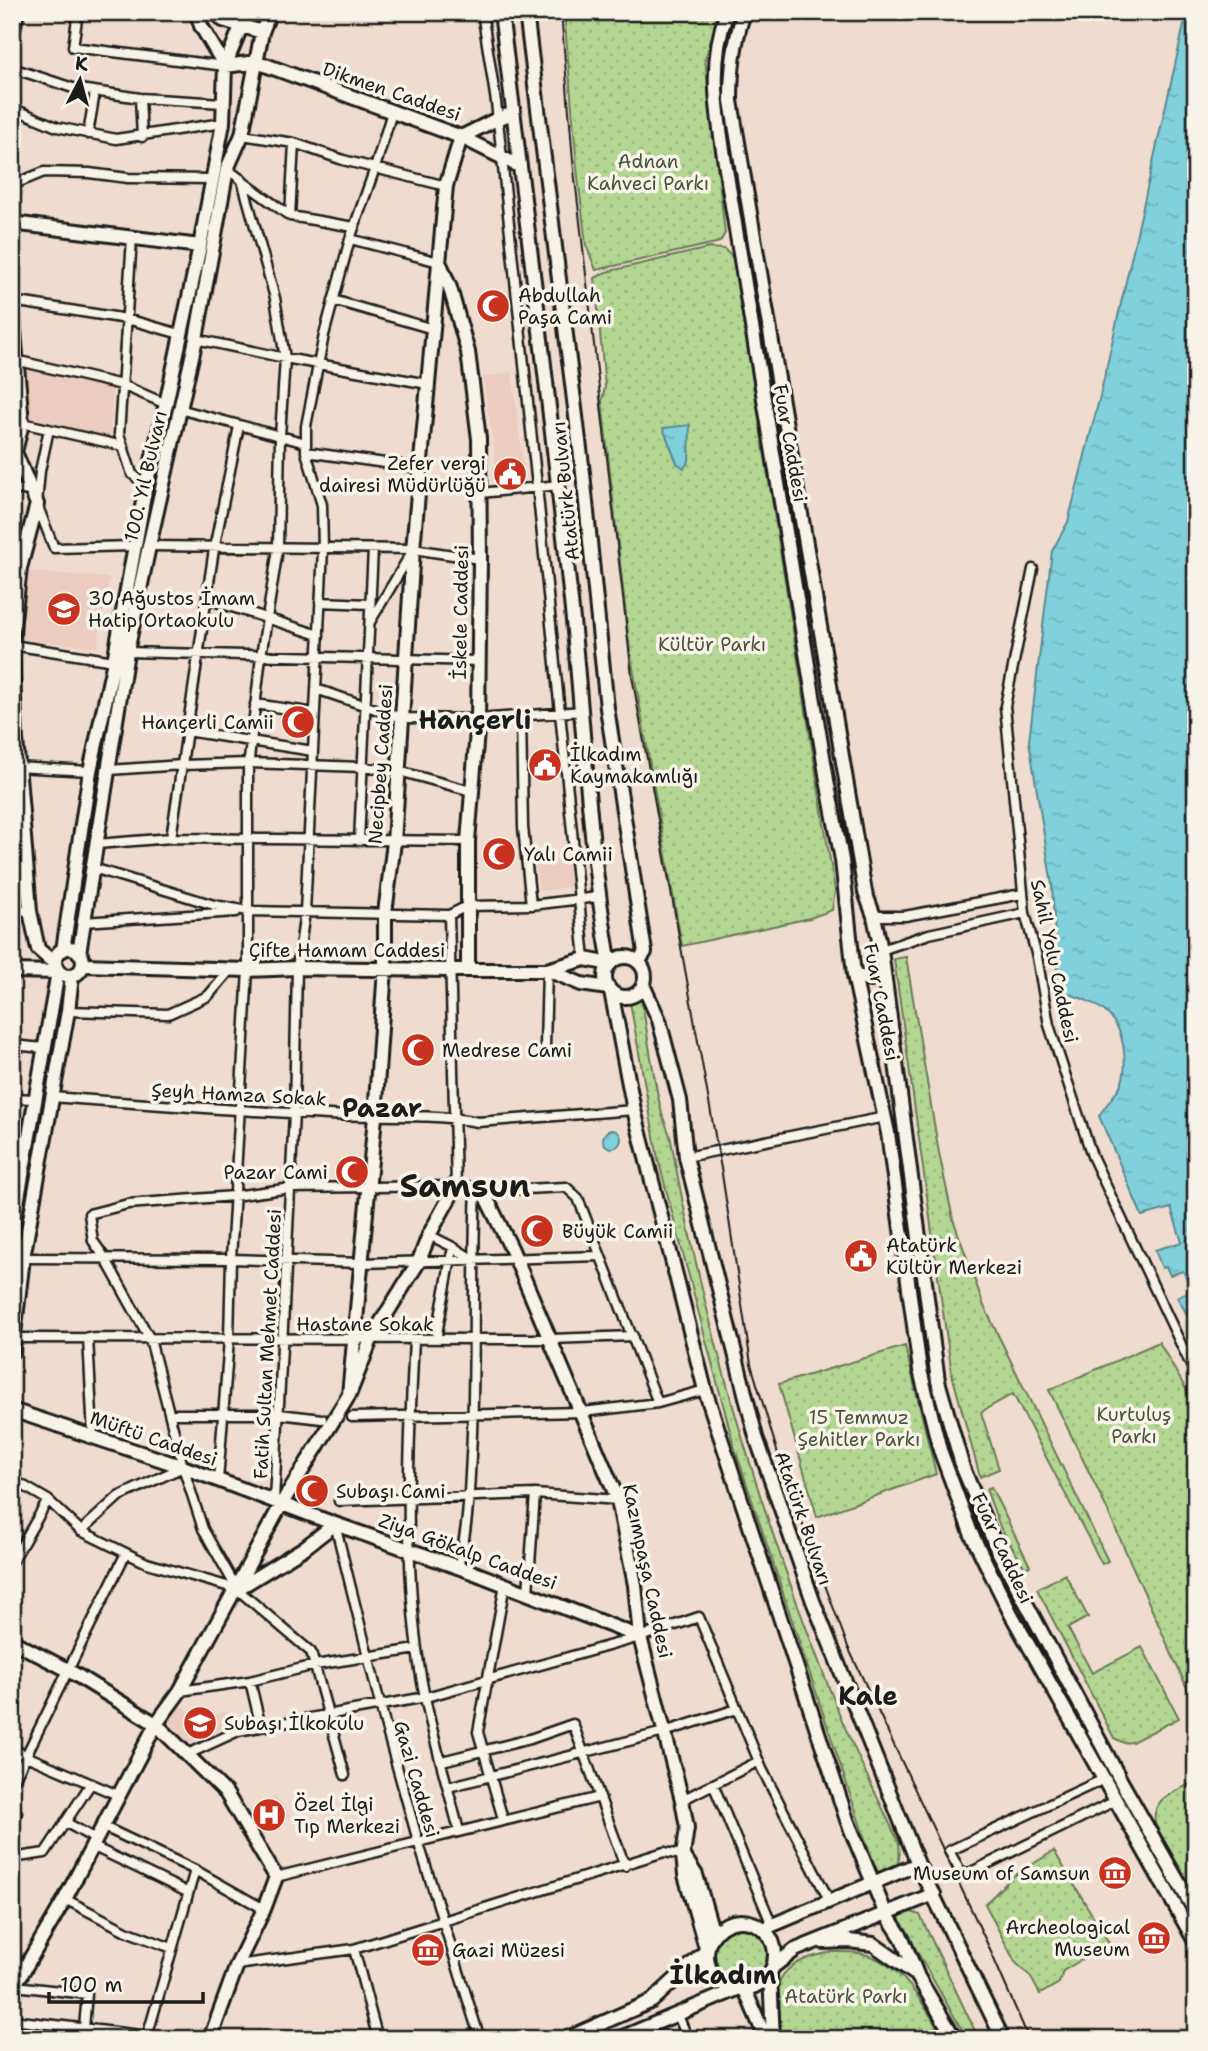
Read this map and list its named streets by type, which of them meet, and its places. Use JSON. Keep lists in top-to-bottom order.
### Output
{
  "streets": {
    "main road": [
      "Dikmen Caddesi",
      "Fuar Caddesi",
      "100. Yıl Bulvarı",
      "Atatürk Bulvarı",
      "İskele Caddesi",
      "Necipbey Caddesi",
      "Çifte Hamam Caddesi",
      "Müftü Caddesi",
      "Ziya Gökalp Caddesi",
      "Kazımpaşa Caddesi"
    ],
    "street": [
      "Sahil Yolu Caddesi",
      "Şeyh Hamza Sokak",
      "Hastane Sokak",
      "Fatih Sultan Mehmet Caddesi",
      "Gazi Caddesi"
    ]
  },
  "crossings": [
    ["Dikmen Caddesi", "100. Yıl Bulvarı"],
    ["Dikmen Caddesi", "Atatürk Bulvarı"],
    ["Dikmen Caddesi", "Necipbey Caddesi"],
    ["Dikmen Caddesi", "Fatih Sultan Mehmet Caddesi"],
    ["100. Yıl Bulvarı", "Çifte Hamam Caddesi"],
    ["Atatürk Bulvarı", "Çifte Hamam Caddesi"],
    ["İskele Caddesi", "Necipbey Caddesi"],
    ["İskele Caddesi", "Çifte Hamam Caddesi"],
    ["Necipbey Caddesi", "Çifte Hamam Caddesi"],
    ["Necipbey Caddesi", "Şeyh Hamza Sokak"],
    ["Necipbey Caddesi", "Hastane Sokak"],
    ["Çifte Hamam Caddesi", "Fatih Sultan Mehmet Caddesi"],
    ["Şeyh Hamza Sokak", "Fatih Sultan Mehmet Caddesi"],
    ["Hastane Sokak", "Fatih Sultan Mehmet Caddesi"],
    ["Hastane Sokak", "Kazımpaşa Caddesi"],
    ["Fatih Sultan Mehmet Caddesi", "Müftü Caddesi"],
    ["Fatih Sultan Mehmet Caddesi", "Ziya Gökalp Caddesi"],
    ["Müftü Caddesi", "Ziya Gökalp Caddesi"],
    ["Ziya Gökalp Caddesi", "Kazımpaşa Caddesi"],
    ["Ziya Gökalp Caddesi", "Gazi Caddesi"]
  ],
  "districts": [
    "Hançerli",
    "Pazar",
    "Samsun",
    "Kale",
    "İlkadım"
  ],
  "parks": [
    "Adnan Kahveci Parkı",
    "Kültür Parkı",
    "Kurtuluş Parkı",
    "15 Temmuz Şehitler Parkı",
    "Atatürk Parkı"
  ],
  "places": {
    "mosque": [
      "Abdullah Paşa Cami",
      "Hançerli Camii",
      "Yalı Camii",
      "Medrese Cami",
      "Pazar Cami",
      "Büyük Camii",
      "Subaşı Cami"
    ],
    "public building": ["Zefer vergi dairesi Müdürlüğü", "İlkadım Kaymakamlığı", "Atatürk Kültür Merkezi"],
    "school or university": ["30 Ağustos İmam Hatip Ortaokulu", "Subaşı İlkokulu"],
    "hospital": ["Özel İlgi Tıp Merkezi"],
    "museum": ["Museum of Samsun", "Archeological Museum", "Gazi Müzesi"]
  },
  "scale_bar": "100 m",
  "north": "top"
}
